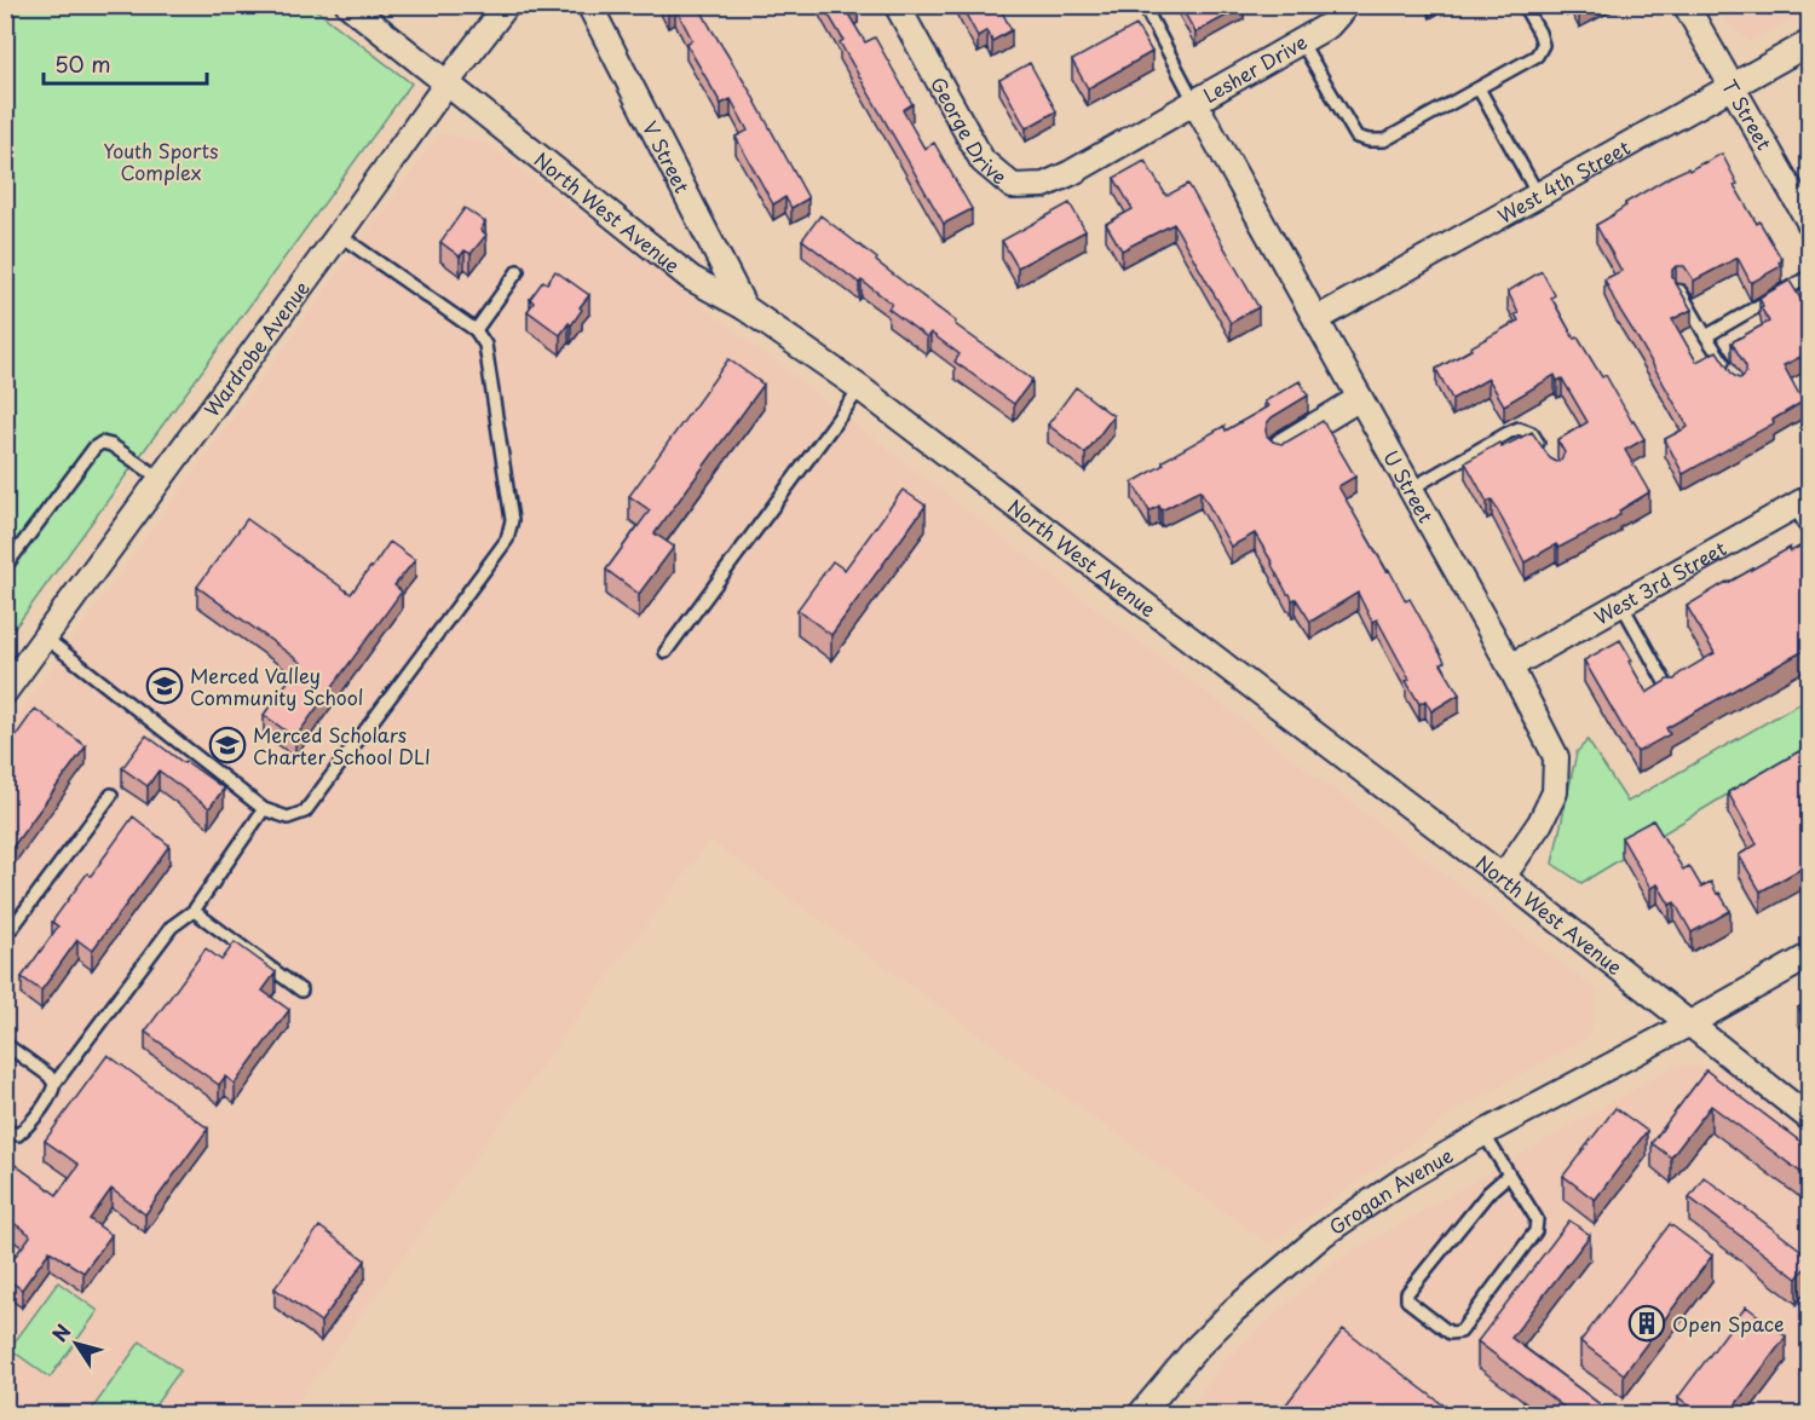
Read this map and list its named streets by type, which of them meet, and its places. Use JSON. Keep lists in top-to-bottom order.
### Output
{
  "streets": {
    "street": [
      "Lesher Drive",
      "T Street",
      "George Drive",
      "V Street",
      "West 4th Street",
      "North West Avenue",
      "Wardrobe Avenue",
      "U Street",
      "West 3rd Street",
      "Grogan Avenue"
    ]
  },
  "crossings": [
    ["Lesher Drive", "George Drive"],
    ["Lesher Drive", "U Street"],
    ["T Street", "West 4th Street"],
    ["George Drive", "U Street"],
    ["V Street", "North West Avenue"],
    ["West 4th Street", "U Street"],
    ["North West Avenue", "Wardrobe Avenue"],
    ["North West Avenue", "U Street"],
    ["North West Avenue", "Grogan Avenue"],
    ["U Street", "West 3rd Street"]
  ],
  "parks": ["Youth Sports Complex"],
  "places": {
    "school or university": ["Merced Valley Community School", "Merced Scholars Charter School DLI"],
    "building": ["Open Space"]
  },
  "scale_bar": "50 m",
  "north": "top left"
}
